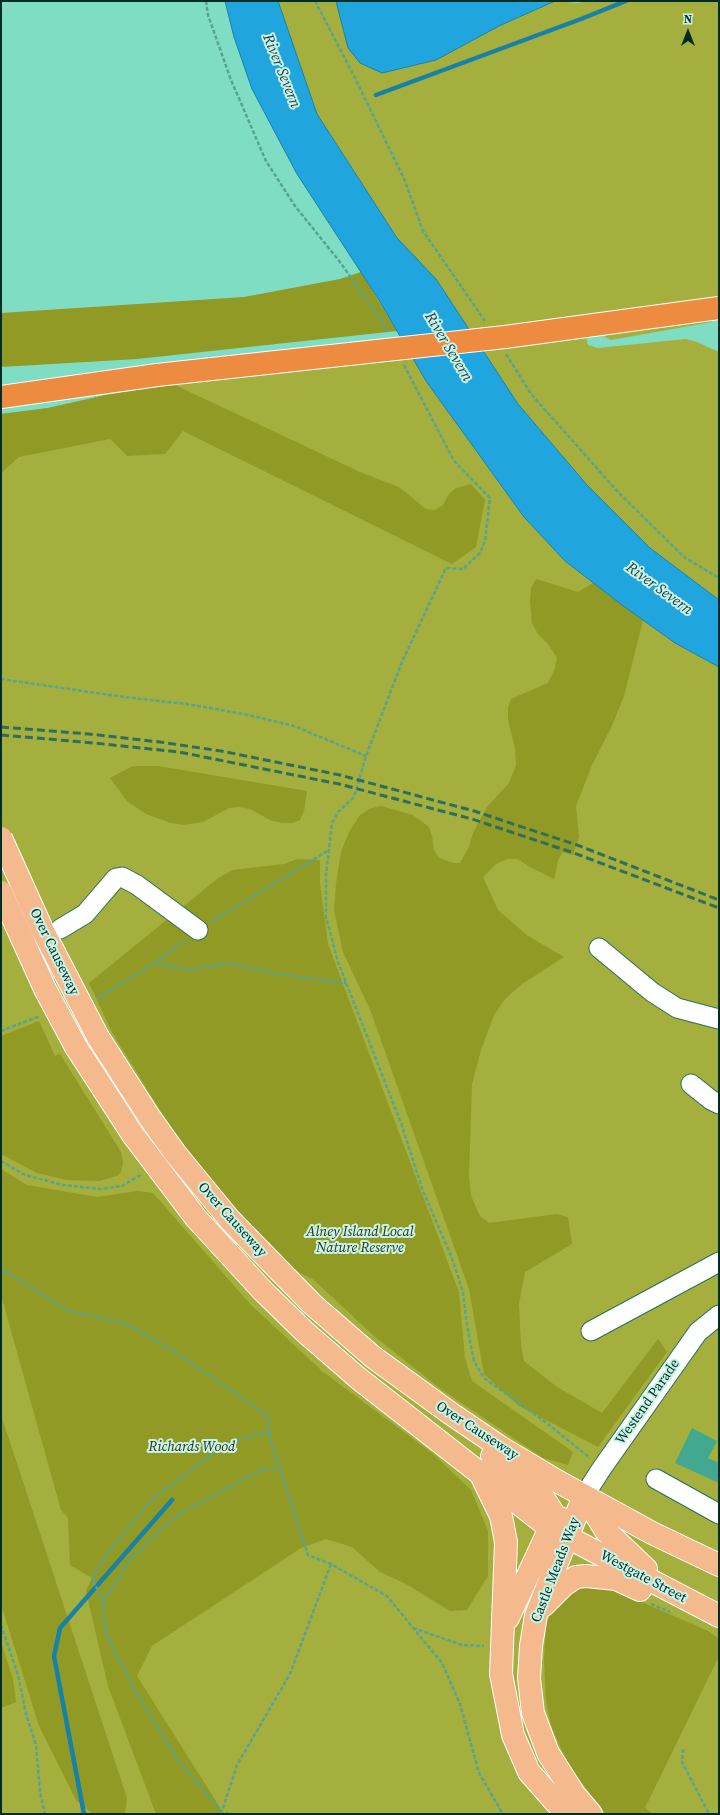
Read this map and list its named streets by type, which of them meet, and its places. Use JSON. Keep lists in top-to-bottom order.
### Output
{
  "streets": {
    "main road": ["Over Causeway", "Castle Meads Way", "Westgate Street"],
    "street": ["Westend Parade"]
  },
  "crossings": [
    ["Over Causeway", "Westend Parade"],
    ["Over Causeway", "Castle Meads Way"],
    ["Over Causeway", "Westgate Street"],
    ["Westend Parade", "Castle Meads Way"],
    ["Castle Meads Way", "Westgate Street"]
  ],
  "water": ["River Severn"],
  "parks": ["Alney Island Local Nature Reserve", "Richards Wood"],
  "north": "top"
}
